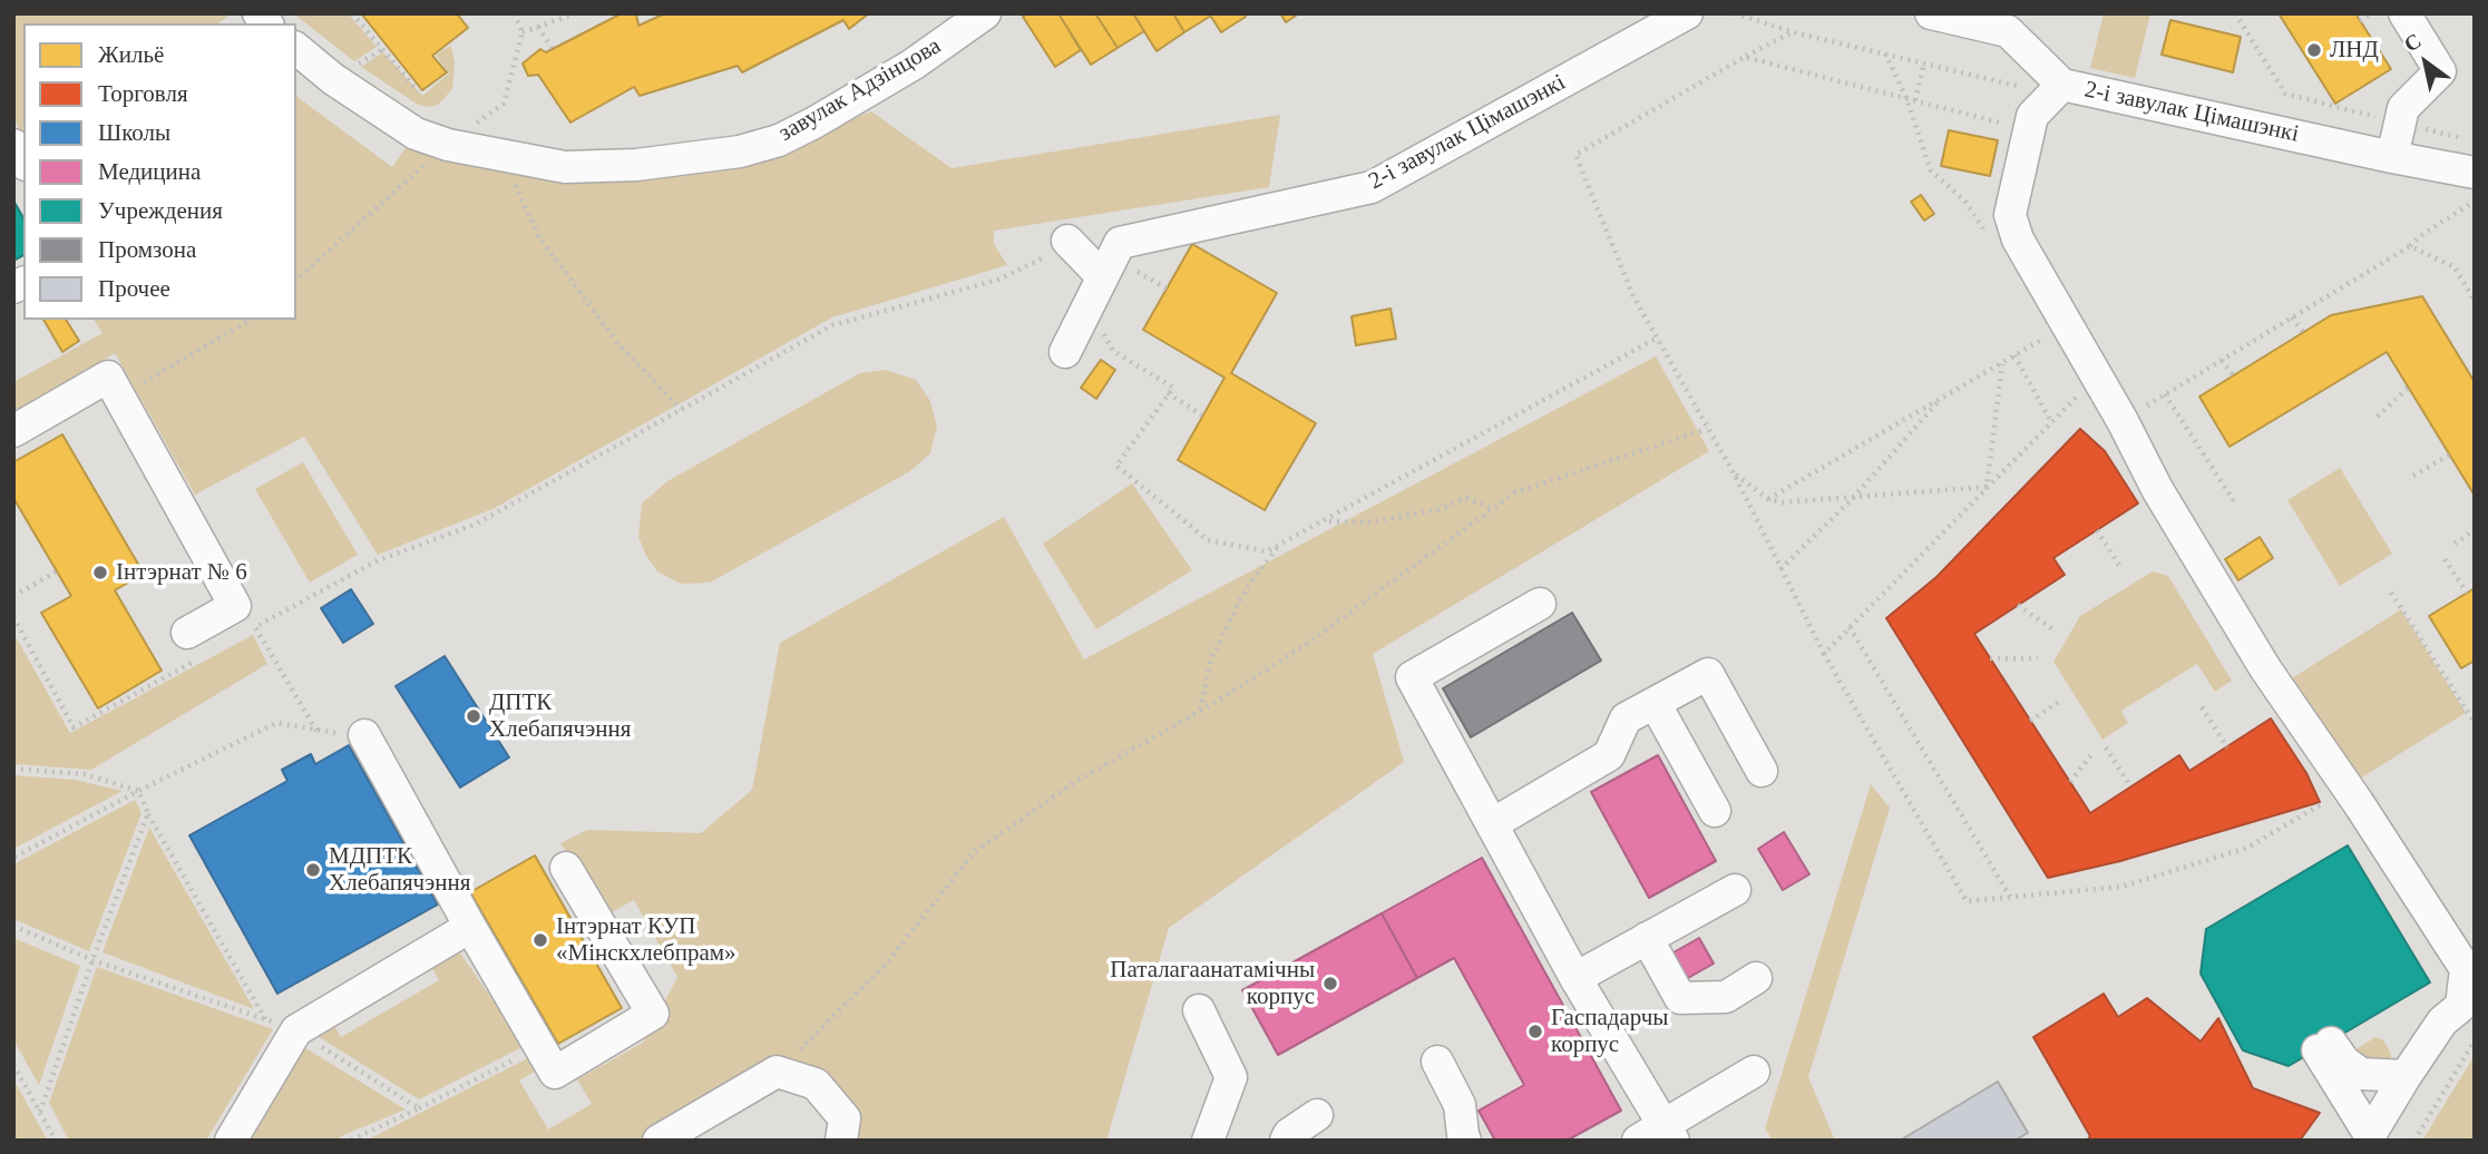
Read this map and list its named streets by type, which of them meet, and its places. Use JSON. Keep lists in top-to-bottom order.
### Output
{
  "streets": {
    "street": ["завулак Адзінцова", "2-і завулак Цімашэнкі"]
  },
  "places": [
    "ЛНД",
    "Інтэрнат № 6",
    "ДПТК Хлебапячэння",
    "МДПТК Хлебапячэння",
    "Інтэрнат КУП «Мінскхлебпрам»",
    "Паталагаанатамічны корпус",
    "Гаспадарчы корпус"
  ],
  "legend": [
    "Жильё",
    "Торговля",
    "Школы",
    "Медицина",
    "Учреждения",
    "Промзона",
    "Прочее"
  ],
  "north": "top left"
}
